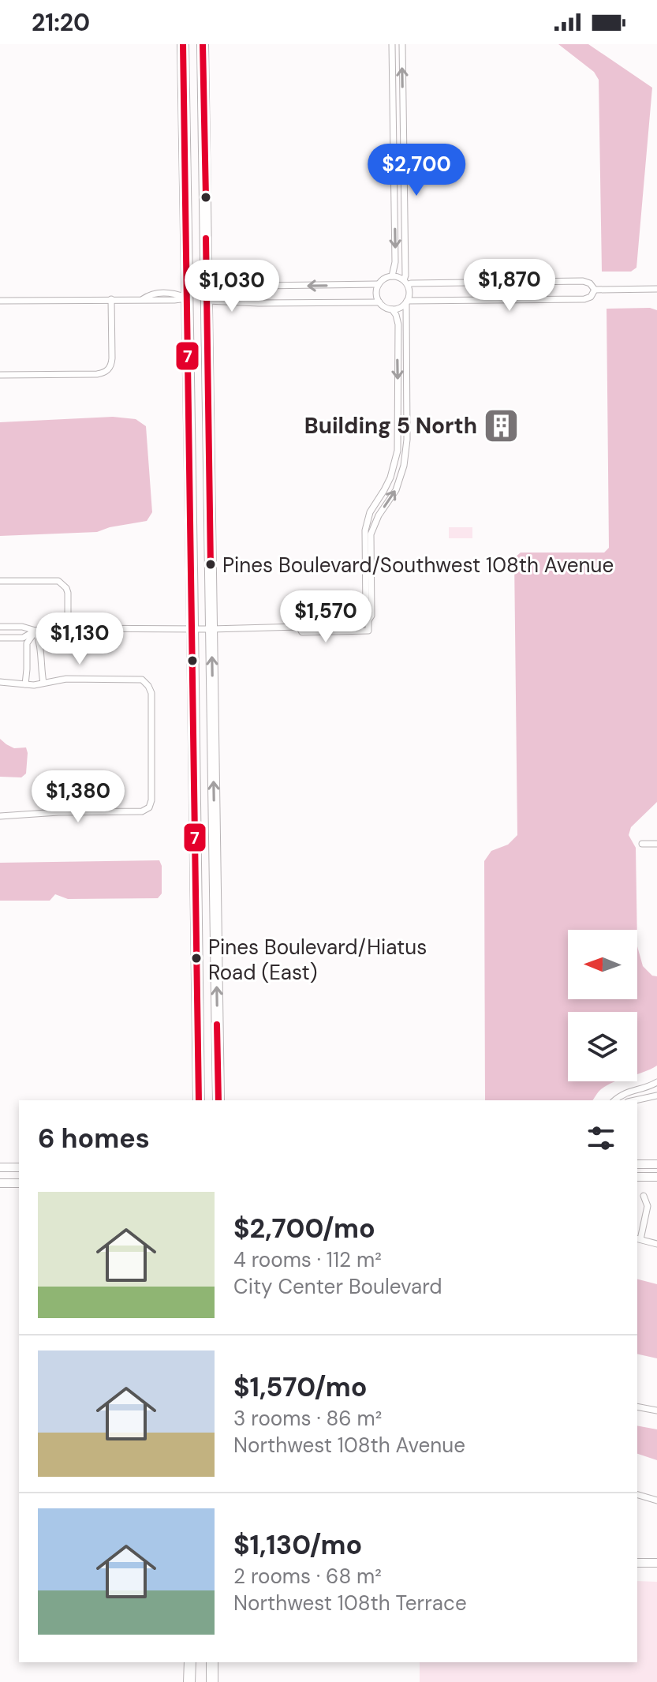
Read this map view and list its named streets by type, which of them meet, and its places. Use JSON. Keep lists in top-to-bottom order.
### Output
{
  "places": {
    "building": ["Building 5 North"],
    "other": ["Pines Boulevard/Southwest 108th Avenue", "Pines Boulevard/Hiatus Road (East)"]
  },
  "lines": ["transit line 7"],
  "north": "left",
  "page": {
    "status": "21:20",
    "price": [
      "$2,700",
      "$1,870",
      "$1,030",
      "$1,570",
      "$1,130",
      "$1,380"
    ],
    "heading": "6 homes",
    "list": [
      {
        "name": "$2,700/mo",
        "note": "4 rooms · 112 m² · City Center Boulevard"
      },
      {
        "name": "$1,570/mo",
        "note": "3 rooms · 86 m² · Northwest 108th Avenue"
      },
      {
        "name": "$1,130/mo",
        "note": "2 rooms · 68 m² · Northwest 108th Terrace"
      }
    ]
  }
}
